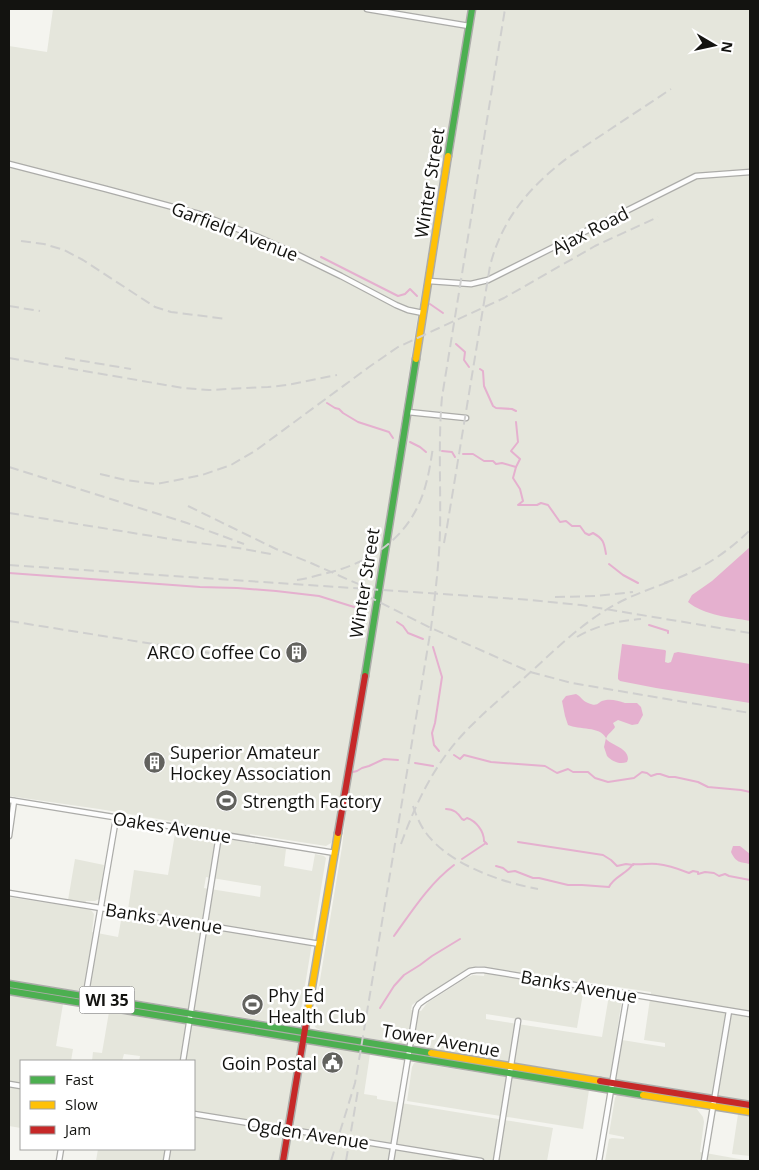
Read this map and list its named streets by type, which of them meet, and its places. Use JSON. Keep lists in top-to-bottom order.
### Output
{
  "streets": {
    "street": [
      "Winter Street",
      "Ajax Road",
      "Garfield Avenue",
      "Oakes Avenue",
      "Banks Avenue",
      "WI 35",
      "Tower Avenue",
      "Ogden Avenue"
    ]
  },
  "crossings": [
    ["Winter Street", "Ajax Road"],
    ["Winter Street", "Garfield Avenue"],
    ["Winter Street", "Oakes Avenue"],
    ["Winter Street", "Banks Avenue"],
    ["Winter Street", "Tower Avenue"],
    ["Winter Street", "Ogden Avenue"],
    ["Banks Avenue", "Tower Avenue"]
  ],
  "places": {
    "building": ["ARCO Coffee Co", "Superior Amateur Hockey Association"],
    "sports": ["Strength Factory", "Phy Ed Health Club"],
    "public building": ["Goin Postal"]
  },
  "legend": ["Fast", "Slow", "Jam"],
  "north": "right"
}
